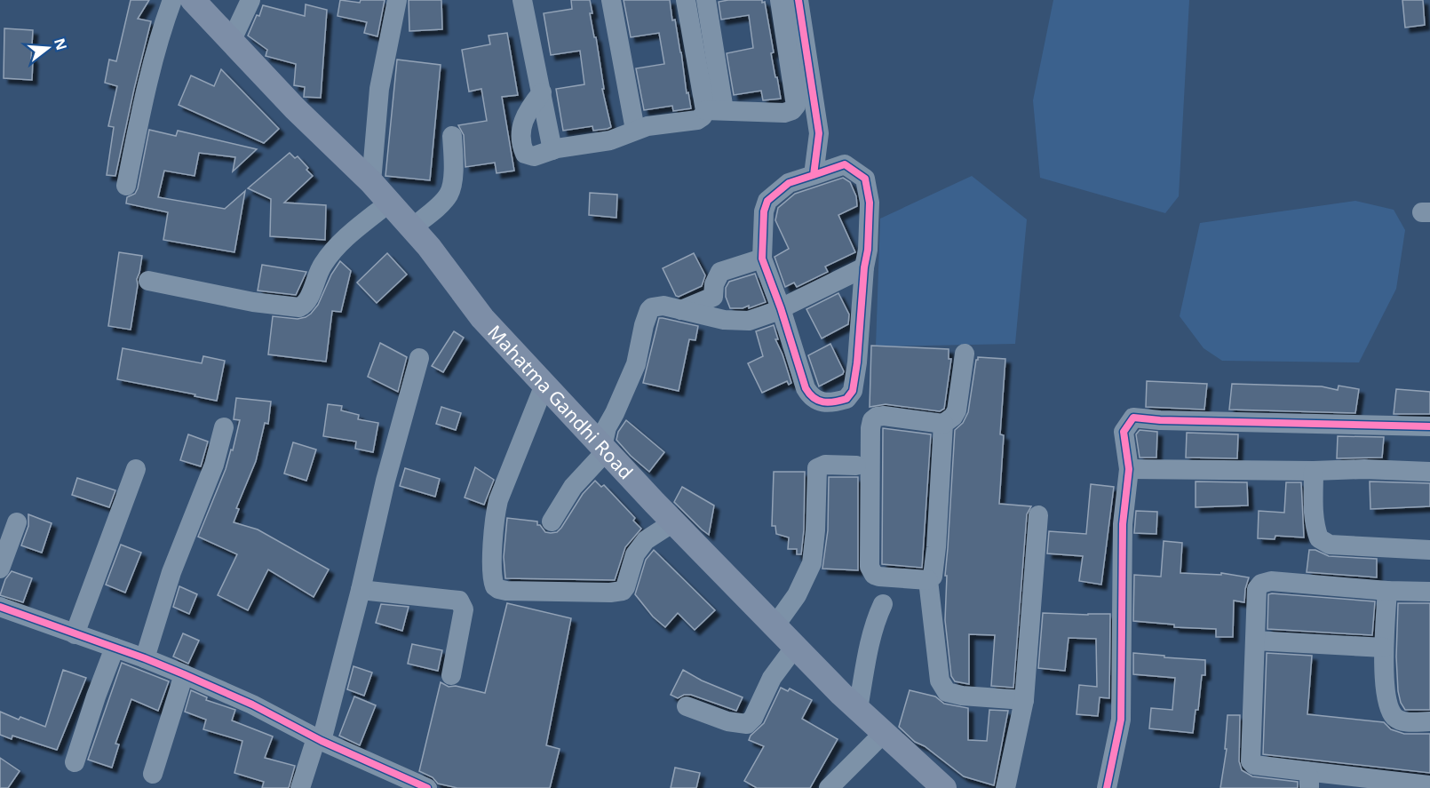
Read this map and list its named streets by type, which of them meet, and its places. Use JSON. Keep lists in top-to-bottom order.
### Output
{
  "streets": {
    "main road": ["Mahatma Gandhi Road"]
  },
  "north": "right"
}
